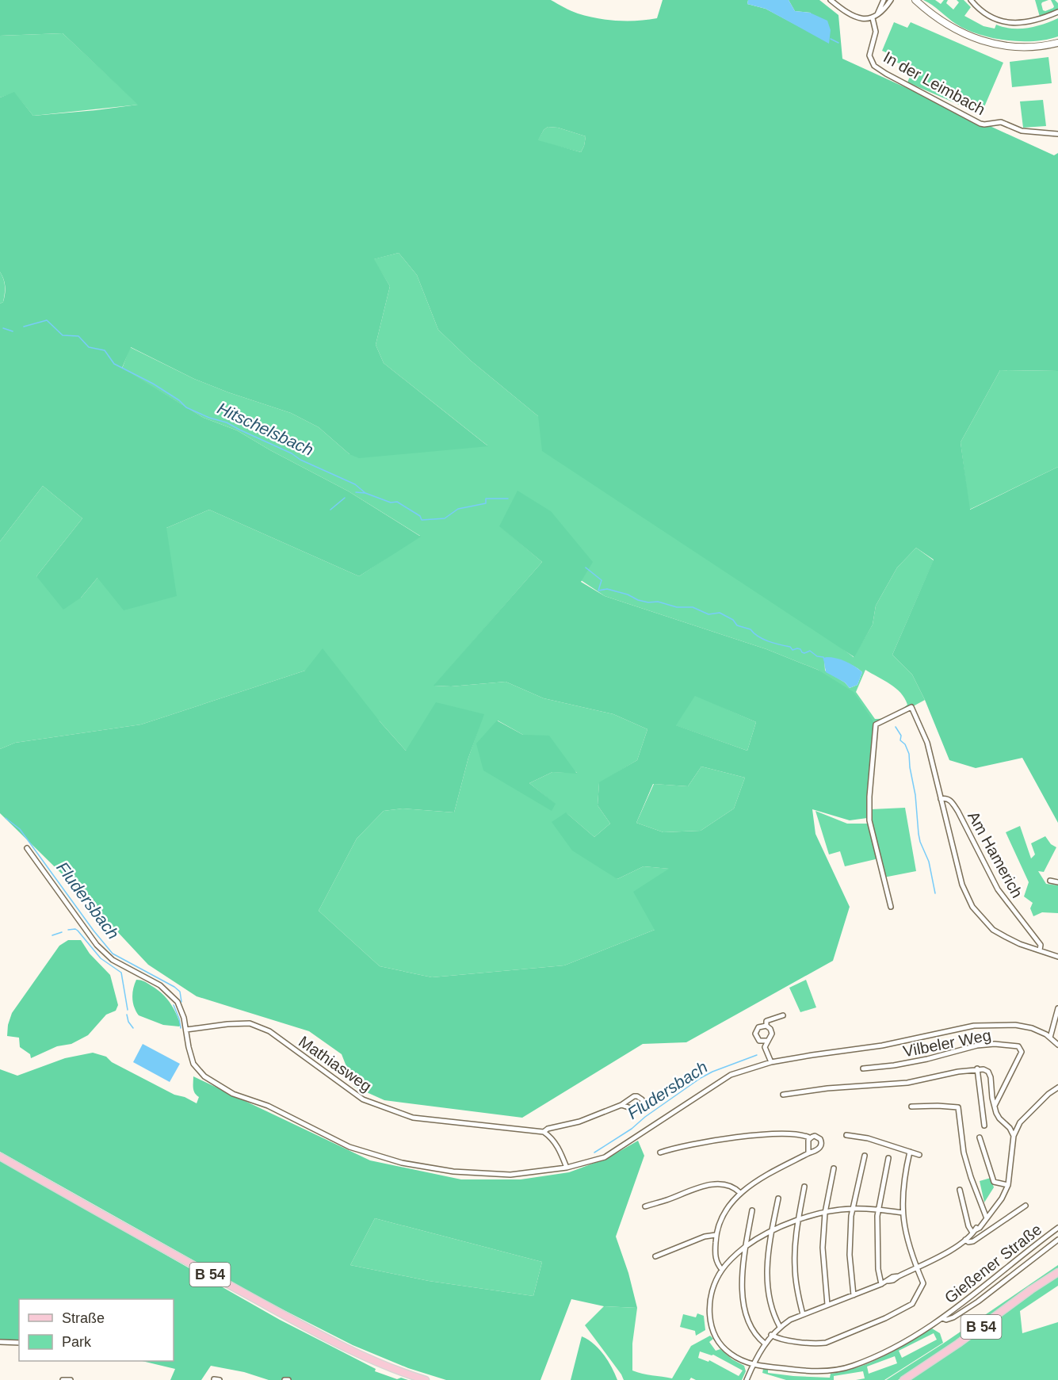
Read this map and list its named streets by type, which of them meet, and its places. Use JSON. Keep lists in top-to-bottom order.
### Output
{
  "streets": {
    "main road": ["B 54"],
    "street": [
      "In der Leimbach",
      "Am Hamerich",
      "Vilbeler Weg",
      "Mathiasweg",
      "Gießener Straße"
    ]
  },
  "water": ["Hitschelsbach", "Fludersbach"],
  "legend": ["Straße", "Park"]
}
